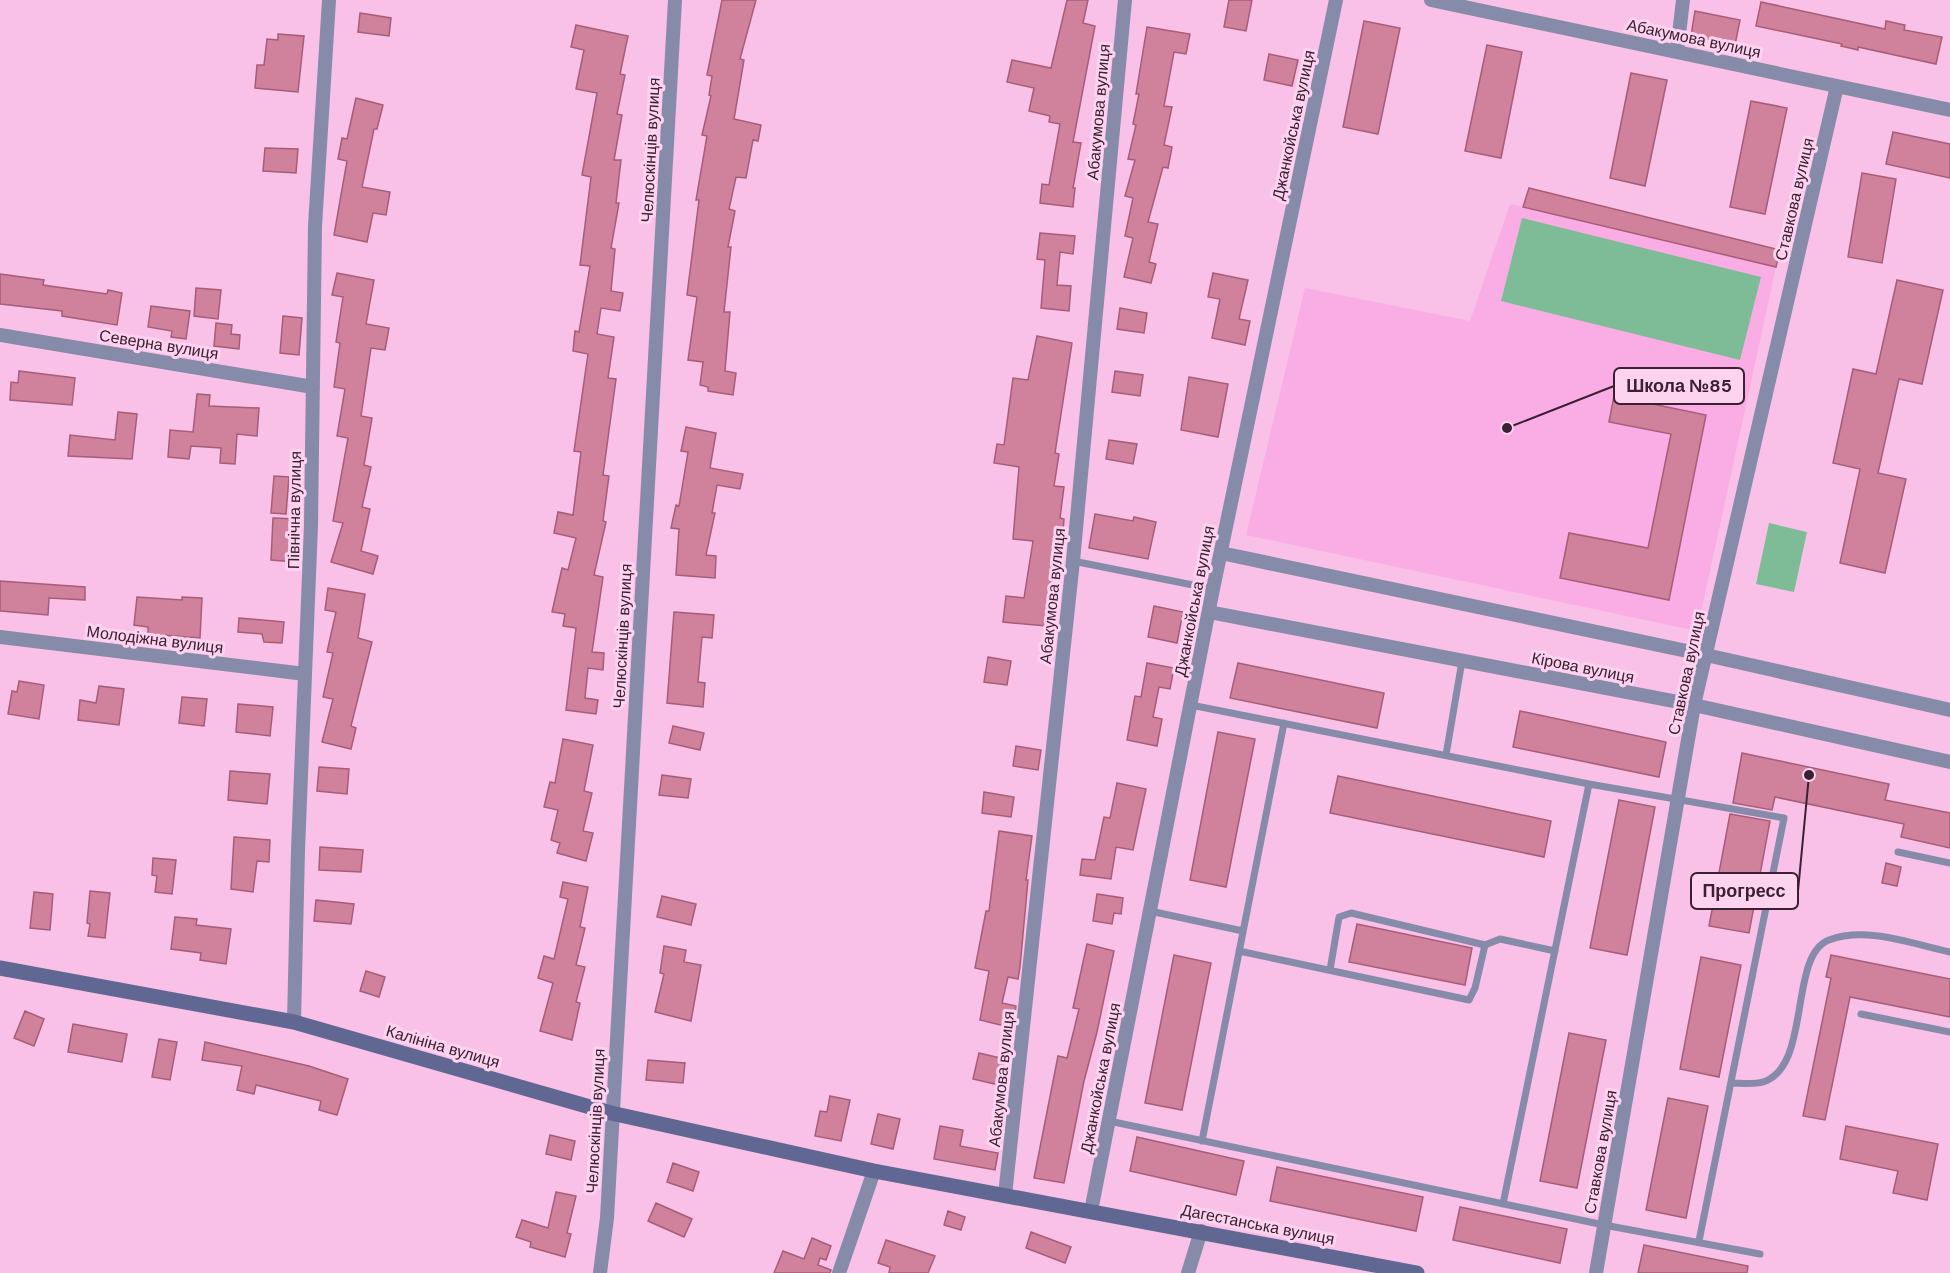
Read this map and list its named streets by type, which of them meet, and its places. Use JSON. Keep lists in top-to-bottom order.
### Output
{
  "streets": {
    "street": [
      "Абакумова вулиця",
      "Джанкойська вулиця",
      "Челюскінців вулиця",
      "Ставкова вулиця",
      "Северна вулиця",
      "Північна вулиця",
      "Молодіжна вулиця",
      "Кірова вулиця",
      "Калініна вулиця",
      "Дагестанська вулиця"
    ]
  },
  "crossings": [
    ["Абакумова вулиця", "Ставкова вулиця"],
    ["Абакумова вулиця", "Калініна вулиця"],
    ["Абакумова вулиця", "Дагестанська вулиця"],
    ["Джанкойська вулиця", "Кірова вулиця"],
    ["Джанкойська вулиця", "Дагестанська вулиця"],
    ["Челюскінців вулиця", "Калініна вулиця"],
    ["Ставкова вулиця", "Кірова вулиця"],
    ["Северна вулиця", "Північна вулиця"],
    ["Північна вулиця", "Молодіжна вулиця"],
    ["Північна вулиця", "Калініна вулиця"],
    ["Калініна вулиця", "Дагестанська вулиця"]
  ],
  "places": ["Школа №85", "Прогресс"]
}
